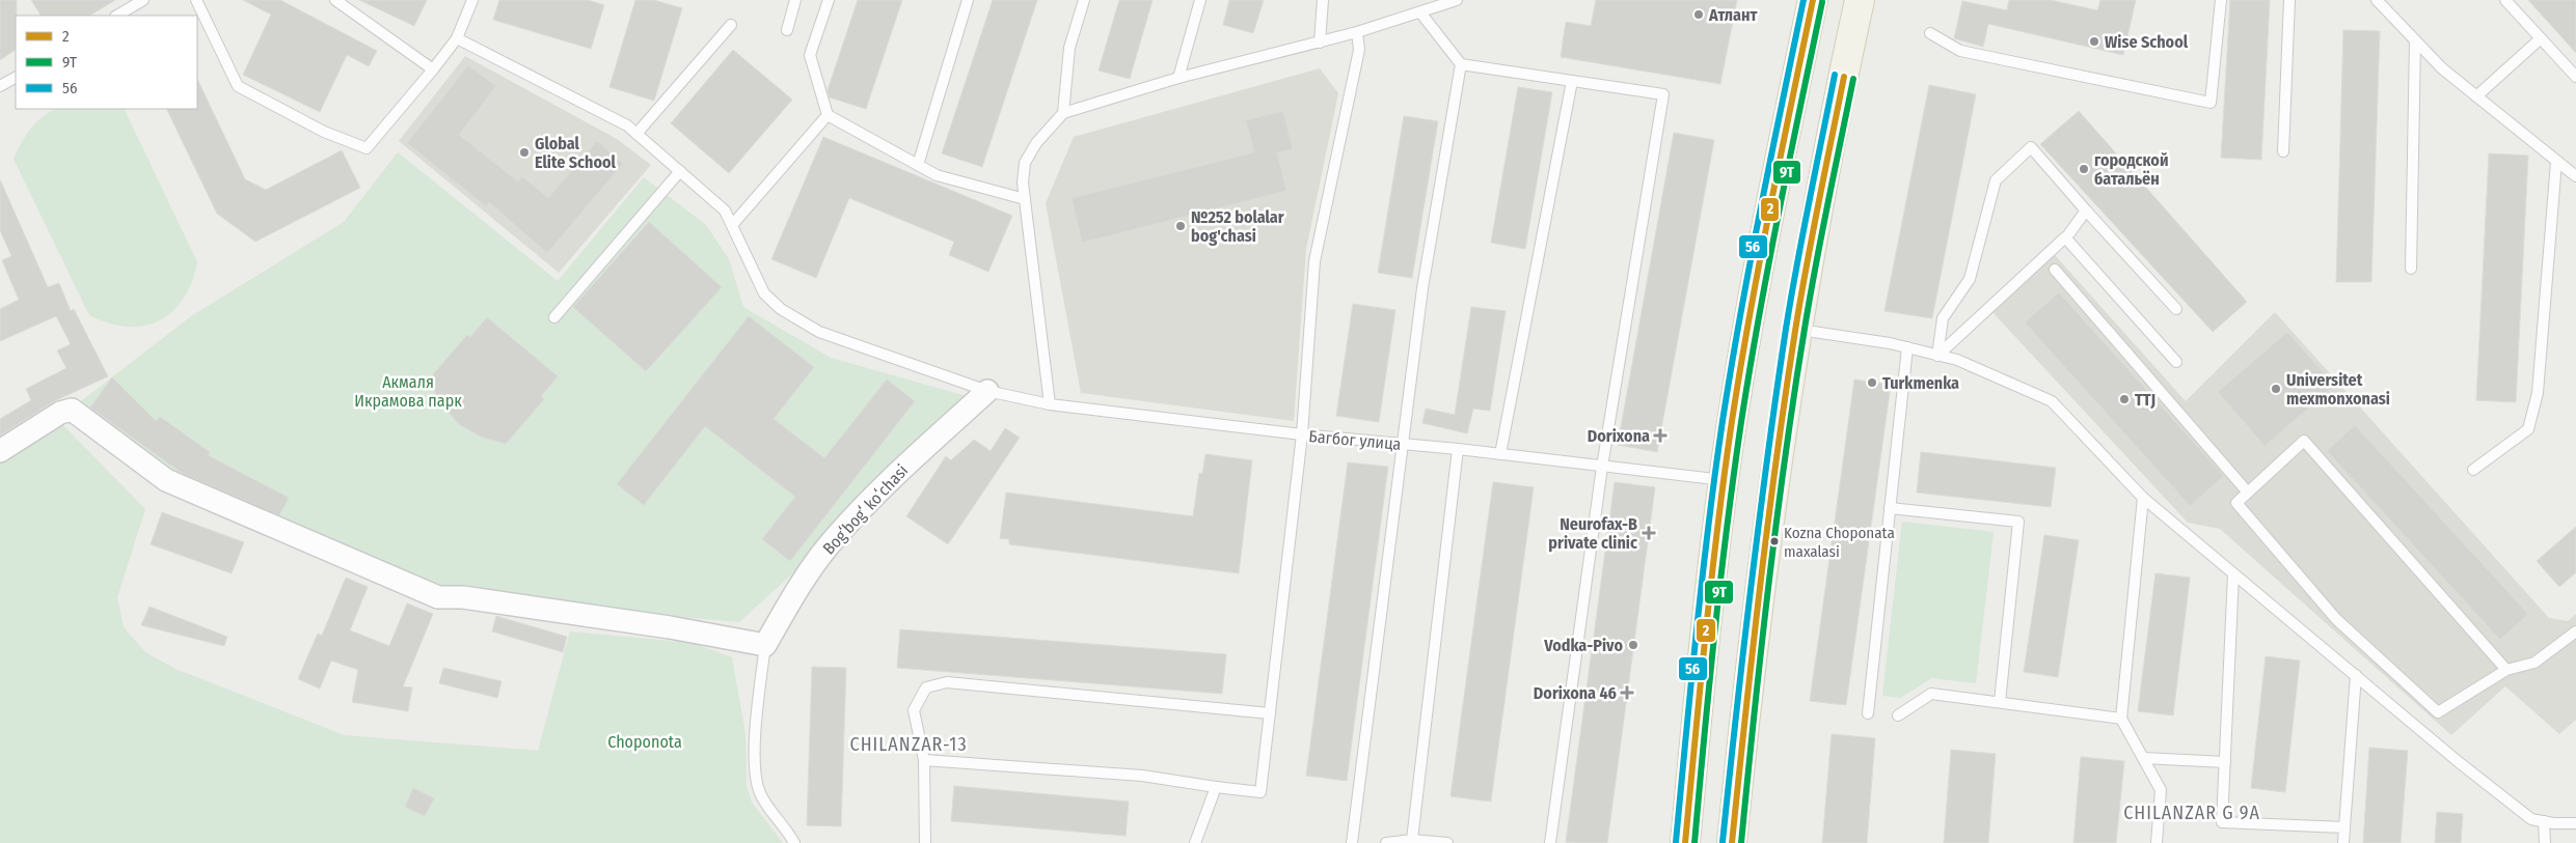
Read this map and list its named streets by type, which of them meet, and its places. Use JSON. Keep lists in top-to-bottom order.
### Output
{
  "streets": {
    "street": ["Bogʻbogʻ koʻchasi"],
    "lane": ["Багбог улица"]
  },
  "crossings": [
    ["Багбог улица", "Bogʻbogʻ koʻchasi"]
  ],
  "districts": ["CHILANZAR-13", "CHILANZAR G 9A"],
  "parks": ["Акмаля Икрамова парк", "Choponota"],
  "places": {
    "other": [
      "Атлант",
      "Wise School",
      "Global Elite School",
      "городской батальён",
      "№252 bolalar bog'chasi",
      "Turkmenka",
      "Universitet mexmonxonasi",
      "TTJ",
      "Kozna Choponata maxalasi",
      "Vodka-Pivo"
    ],
    "health": ["Dorixona", "Neurofax-B private clinic", "Dorixona 46"]
  },
  "lines": ["transit line 2", "transit line 56", "transit line 9Т"],
  "legend": ["2", "9Т", "56"]
}
